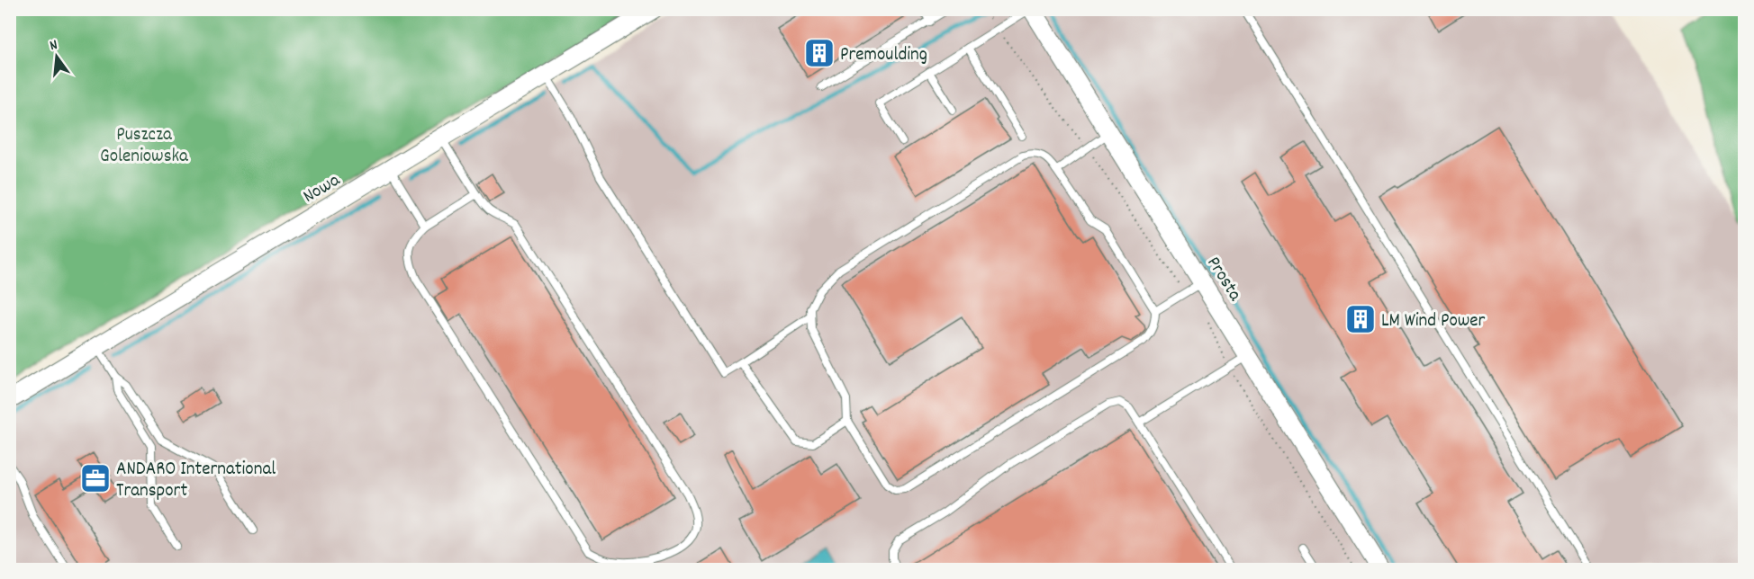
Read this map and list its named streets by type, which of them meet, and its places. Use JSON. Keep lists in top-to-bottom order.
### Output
{
  "streets": {
    "street": ["Nowa", "Prosta"]
  },
  "parks": ["Puszcza Goleniowska"],
  "places": {
    "building": ["Premoulding", "LM Wind Power"],
    "office": ["ANDARO International Transport"]
  },
  "north": "top"
}
